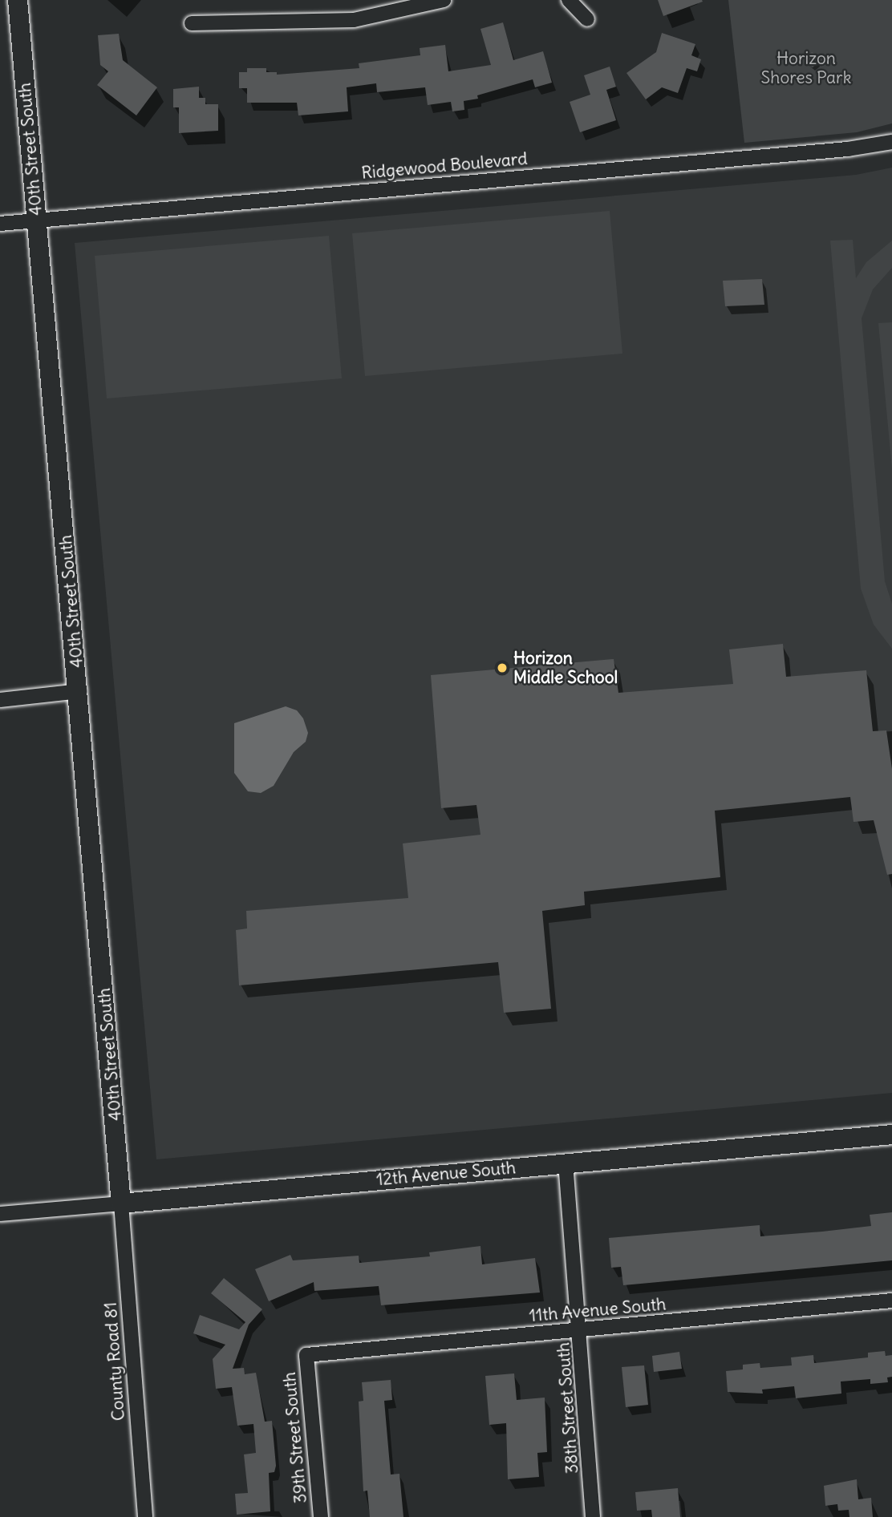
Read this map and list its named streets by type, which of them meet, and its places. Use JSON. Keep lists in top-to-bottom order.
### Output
{
  "streets": {
    "street": [
      "40th Street South",
      "Ridgewood Boulevard",
      "12th Avenue South",
      "11th Avenue South",
      "County Road 81",
      "38th Street South",
      "39th Street South"
    ]
  },
  "crossings": [
    ["40th Street South", "Ridgewood Boulevard"],
    ["40th Street South", "12th Avenue South"],
    ["40th Street South", "County Road 81"],
    ["12th Avenue South", "County Road 81"],
    ["12th Avenue South", "38th Street South"],
    ["11th Avenue South", "38th Street South"],
    ["11th Avenue South", "39th Street South"]
  ],
  "parks": ["Horizon Shores Park"],
  "places": ["Horizon Middle School"]
}
